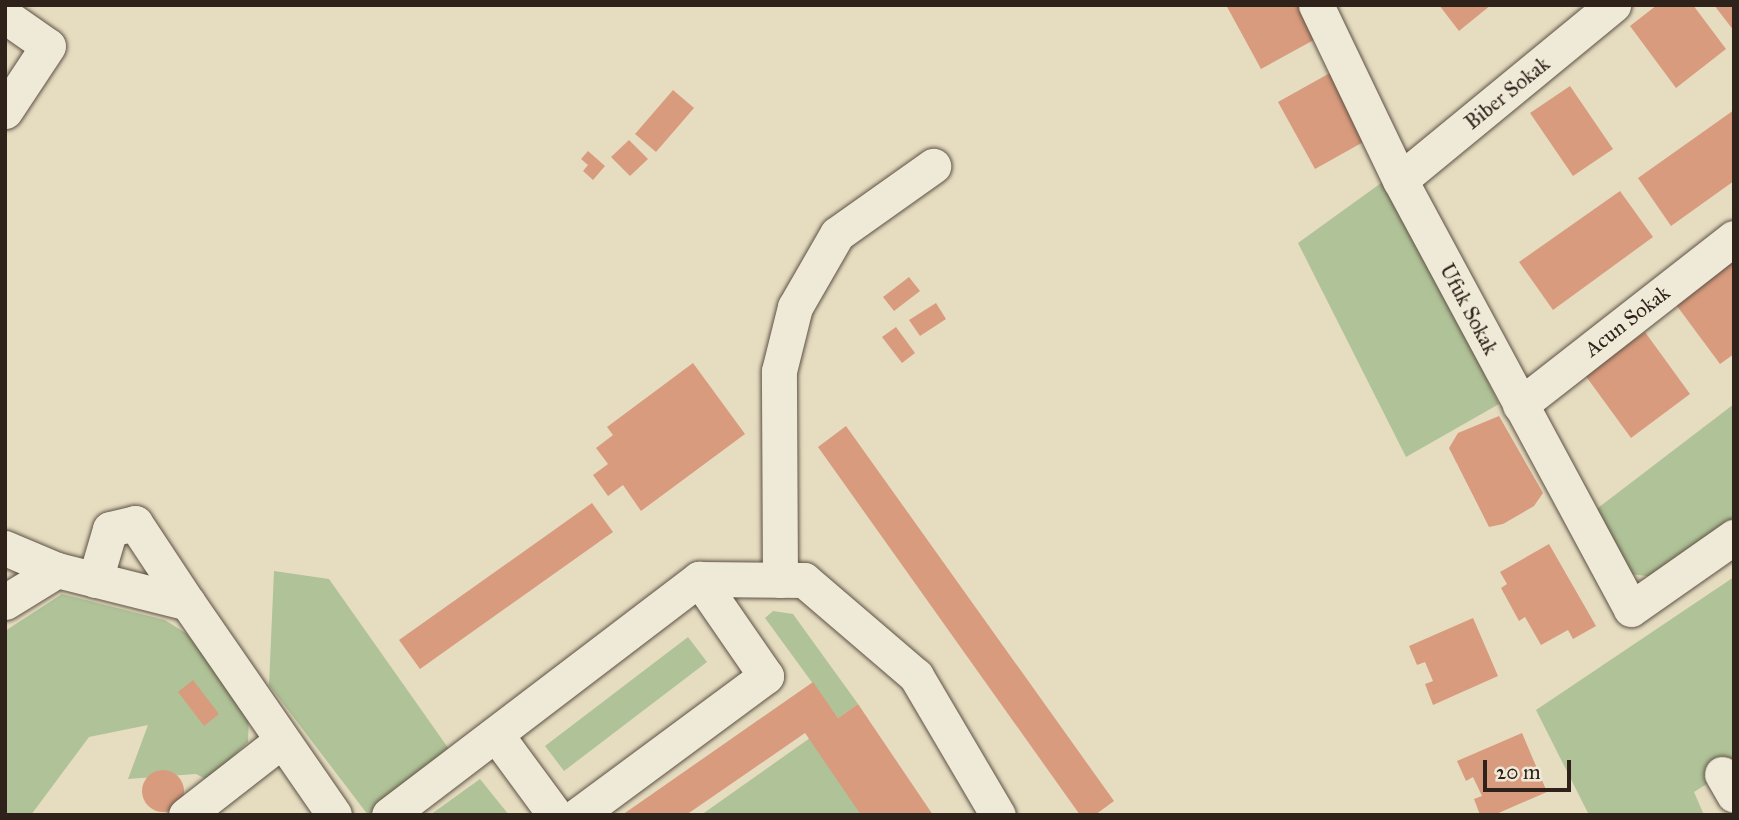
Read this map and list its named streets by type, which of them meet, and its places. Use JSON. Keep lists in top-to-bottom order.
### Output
{
  "streets": {
    "street": ["Biber Sokak", "Ufuk Sokak", "Acun Sokak"]
  },
  "crossings": [
    ["Biber Sokak", "Ufuk Sokak"],
    ["Ufuk Sokak", "Acun Sokak"]
  ],
  "scale_bar": "20 m"
}
